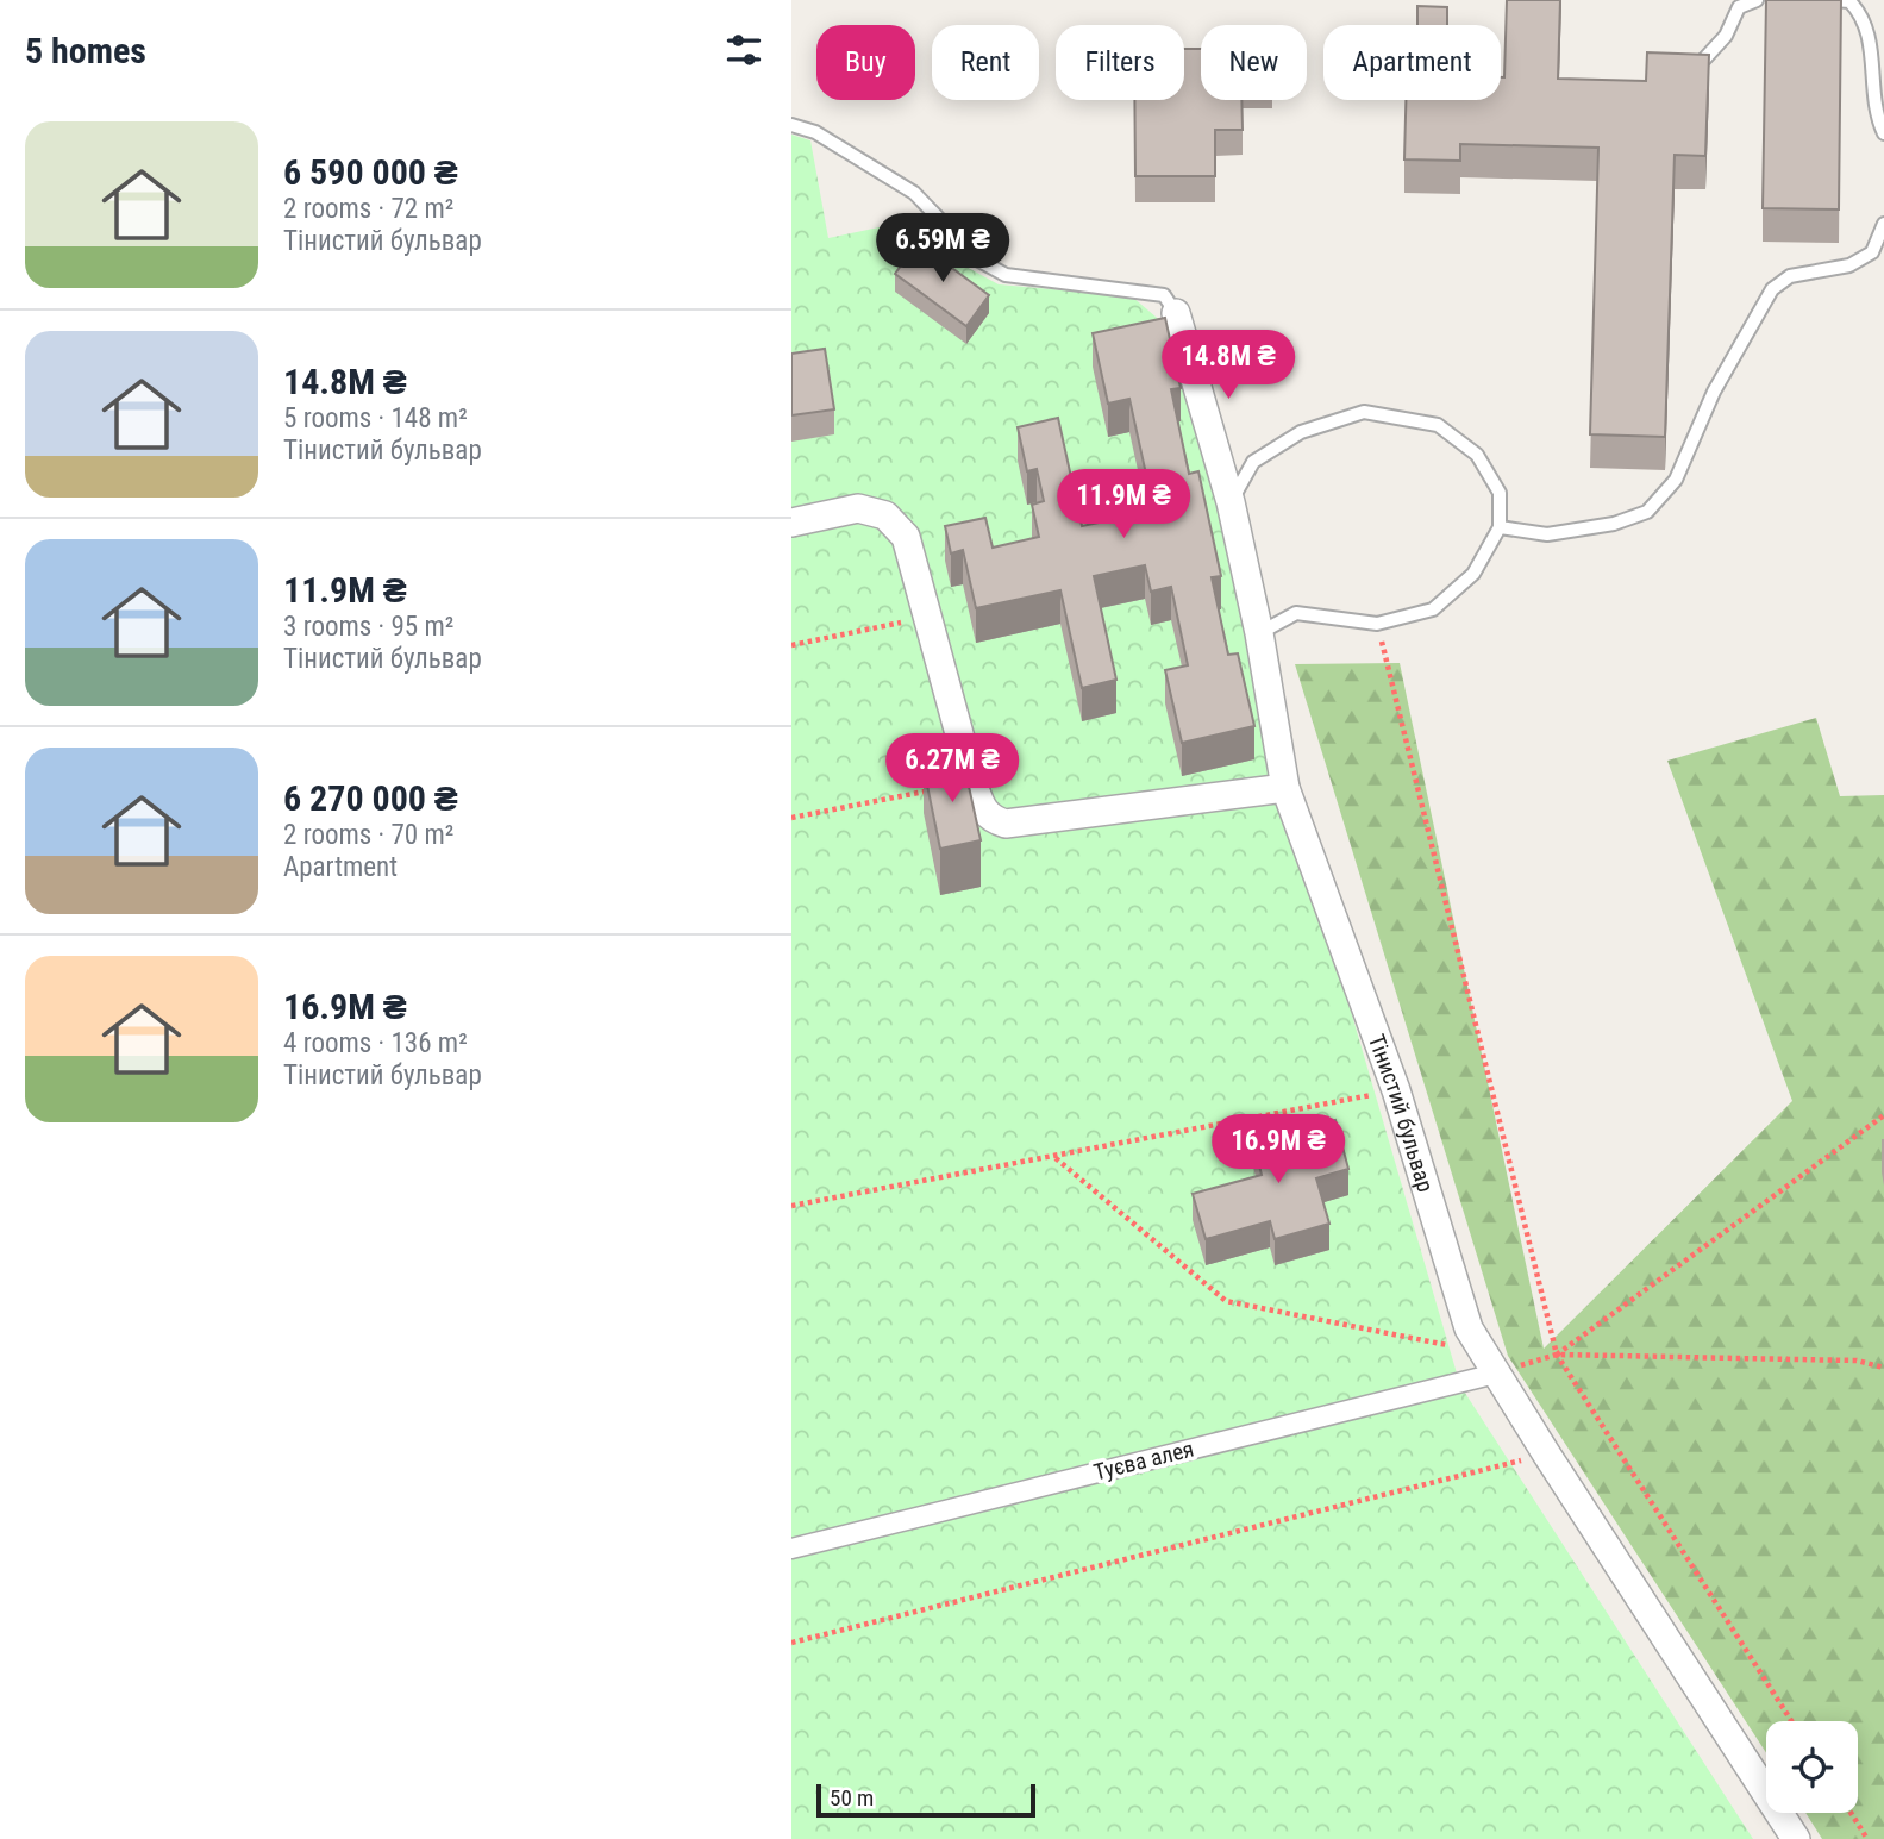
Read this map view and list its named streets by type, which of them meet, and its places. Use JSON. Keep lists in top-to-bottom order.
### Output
{
  "streets": {
    "street": ["Тінистий бульвар", "Туєва алея"]
  },
  "crossings": [
    ["Тінистий бульвар", "Туєва алея"]
  ],
  "scale_bar": "50 m",
  "page": {
    "heading": "5 homes",
    "chip": [
      "Buy",
      "Rent",
      "Filters",
      "New",
      "Apartment"
    ],
    "list": [
      {
        "name": "6 590 000 ₴",
        "note": "2 rooms · 72 m² · Тінистий бульвар"
      },
      {
        "name": "14.8M ₴",
        "note": "5 rooms · 148 m² · Тінистий бульвар"
      },
      {
        "name": "11.9M ₴",
        "note": "3 rooms · 95 m² · Тінистий бульвар"
      },
      {
        "name": "6 270 000 ₴",
        "note": "2 rooms · 70 m² · Apartment"
      },
      {
        "name": "16.9M ₴",
        "note": "4 rooms · 136 m² · Тінистий бульвар"
      }
    ],
    "price": [
      "6.59M ₴",
      "14.8M ₴",
      "11.9M ₴",
      "6.27M ₴",
      "16.9M ₴"
    ],
    "scale": "50 m"
  }
}
